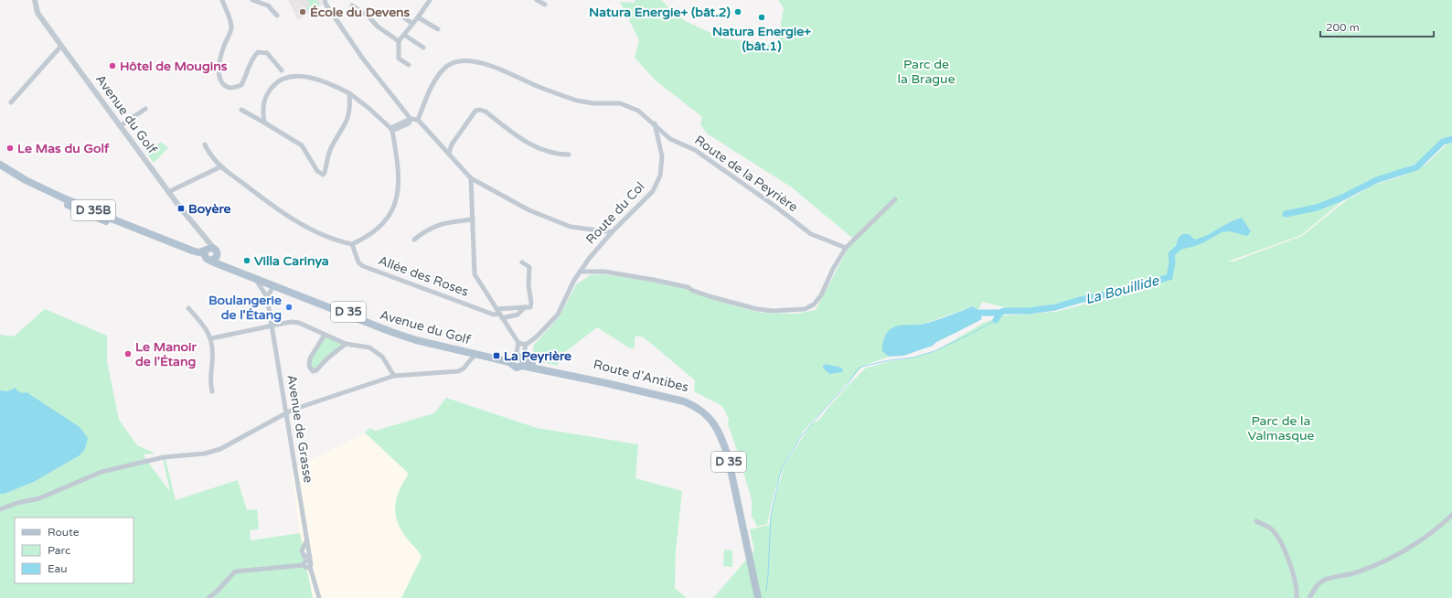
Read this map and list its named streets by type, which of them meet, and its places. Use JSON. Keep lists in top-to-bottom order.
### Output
{
  "streets": {
    "main road": [
      "Avenue du Golf",
      "D 35B",
      "D 35",
      "Route d'Antibes"
    ],
    "street": [
      "Route de la Peyrière",
      "Route du Col",
      "Allée des Roses",
      "Avenue de Grasse"
    ]
  },
  "crossings": [
    ["Avenue du Golf", "D 35B"],
    ["Avenue du Golf", "Route d'Antibes"],
    ["Avenue du Golf", "Avenue de Grasse"],
    ["Route de la Peyrière", "Route du Col"]
  ],
  "water": ["La Bouillide"],
  "parks": ["Parc de la Brague", "Parc de la Valmasque"],
  "places": {
    "other": [
      "École du Devens",
      "Natura Energie+ (bât.2)",
      "Natura Energie+ (bât.1)",
      "Hôtel de Mougins",
      "Le Mas du Golf",
      "Villa Carinya",
      "Boulangerie de l'Étang",
      "Le Manoir de l'Étang"
    ],
    "transit": ["Boyère", "La Peyrière"]
  },
  "legend": ["Route", "Parc", "Eau"],
  "scale_bar": "200 m"
}
